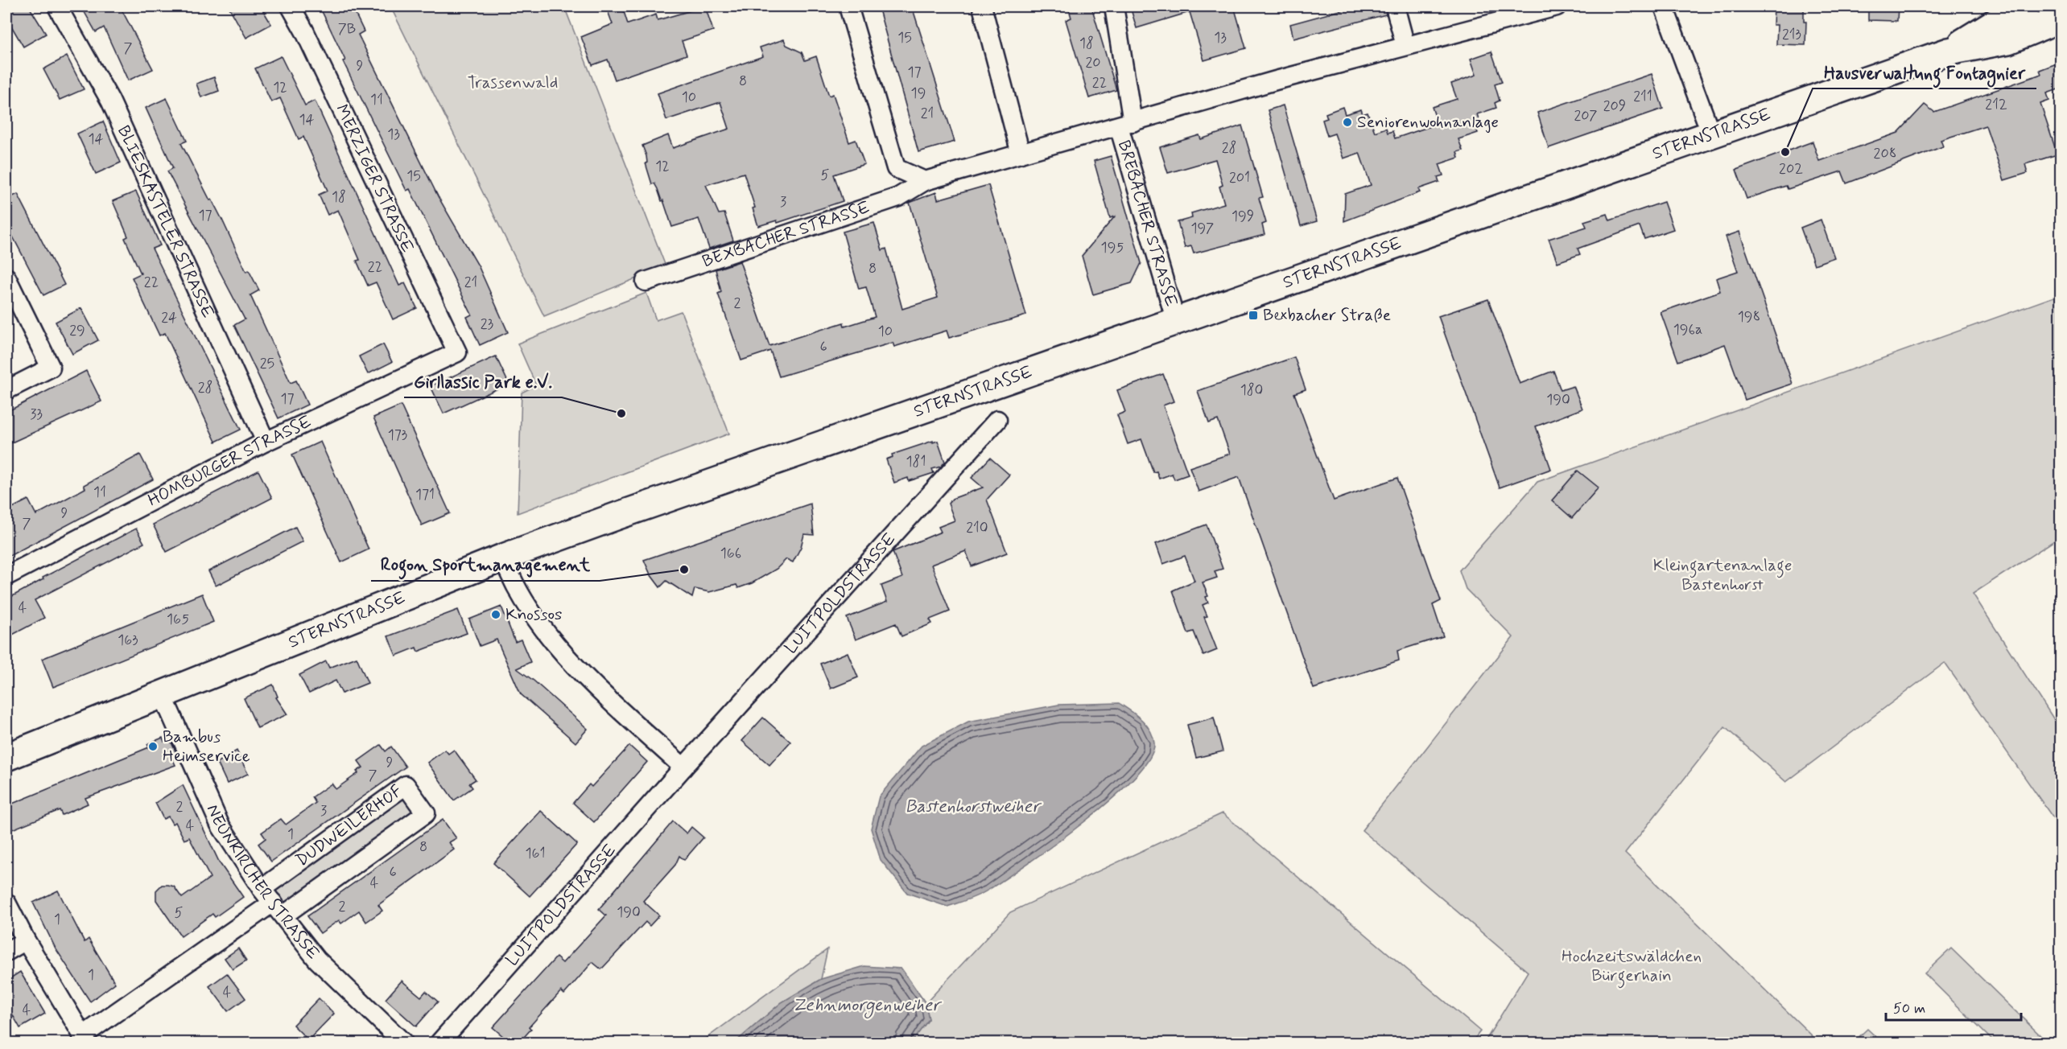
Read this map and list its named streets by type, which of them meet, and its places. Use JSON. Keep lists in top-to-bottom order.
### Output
{
  "streets": {
    "main road": ["STERNSTRASSE"],
    "street": [
      "MERZIGER STRASSE",
      "BLIESKASTELER STRASSE",
      "BREBACHER STRASSE",
      "BEXBACHER STRASSE",
      "HOMBURGER STRASSE",
      "LUITPOLDSTRASSE",
      "DUDWEILERHOF",
      "NEUNKIRCHER STRASSE"
    ]
  },
  "crossings": [
    ["STERNSTRASSE", "BREBACHER STRASSE"],
    ["STERNSTRASSE", "NEUNKIRCHER STRASSE"],
    ["MERZIGER STRASSE", "HOMBURGER STRASSE"],
    ["BLIESKASTELER STRASSE", "HOMBURGER STRASSE"],
    ["BREBACHER STRASSE", "BEXBACHER STRASSE"],
    ["DUDWEILERHOF", "NEUNKIRCHER STRASSE"]
  ],
  "water": ["Bastenhorstweiher", "Zehnmorgenweiher"],
  "parks": ["Trassenwald", "Kleingartenanlage Bastenhorst", "Hochzeitswäldchen Bürgerhain"],
  "places": {
    "other": [
      "Seniorenwohnanlage",
      "Hausverwaltung Fontagnier",
      "Girllassic Park e.V.",
      "Rogon Sportmanagement",
      "Knossos",
      "Bambus Heimservice"
    ],
    "transit": ["Bexbacher Straße"]
  },
  "house_numbers": [
    "7B",
    "213",
    "15",
    "13",
    "18",
    "7",
    "20",
    "9",
    "17",
    "8",
    "22",
    "12",
    "19",
    "211",
    "10",
    "11",
    "212",
    "209",
    "21",
    "207",
    "14",
    "13",
    "14",
    "28",
    "208",
    "12",
    "202",
    "5",
    "15",
    "201",
    "18",
    "3",
    "17",
    "199",
    "197",
    "195",
    "22",
    "8",
    "22",
    "21",
    "2",
    "198",
    "24",
    "23",
    "196a",
    "29",
    "10",
    "6",
    "25",
    "28",
    "180",
    "17",
    "190",
    "33",
    "173",
    "181",
    "11",
    "171",
    "9",
    "7",
    "210",
    "166",
    "4",
    "165",
    "163",
    "9",
    "7",
    "2",
    "3",
    "4",
    "1",
    "8",
    "161",
    "6",
    "4",
    "2",
    "190",
    "5",
    "1",
    "1",
    "4",
    "4"
  ],
  "scale_bar": "50 m"
}
